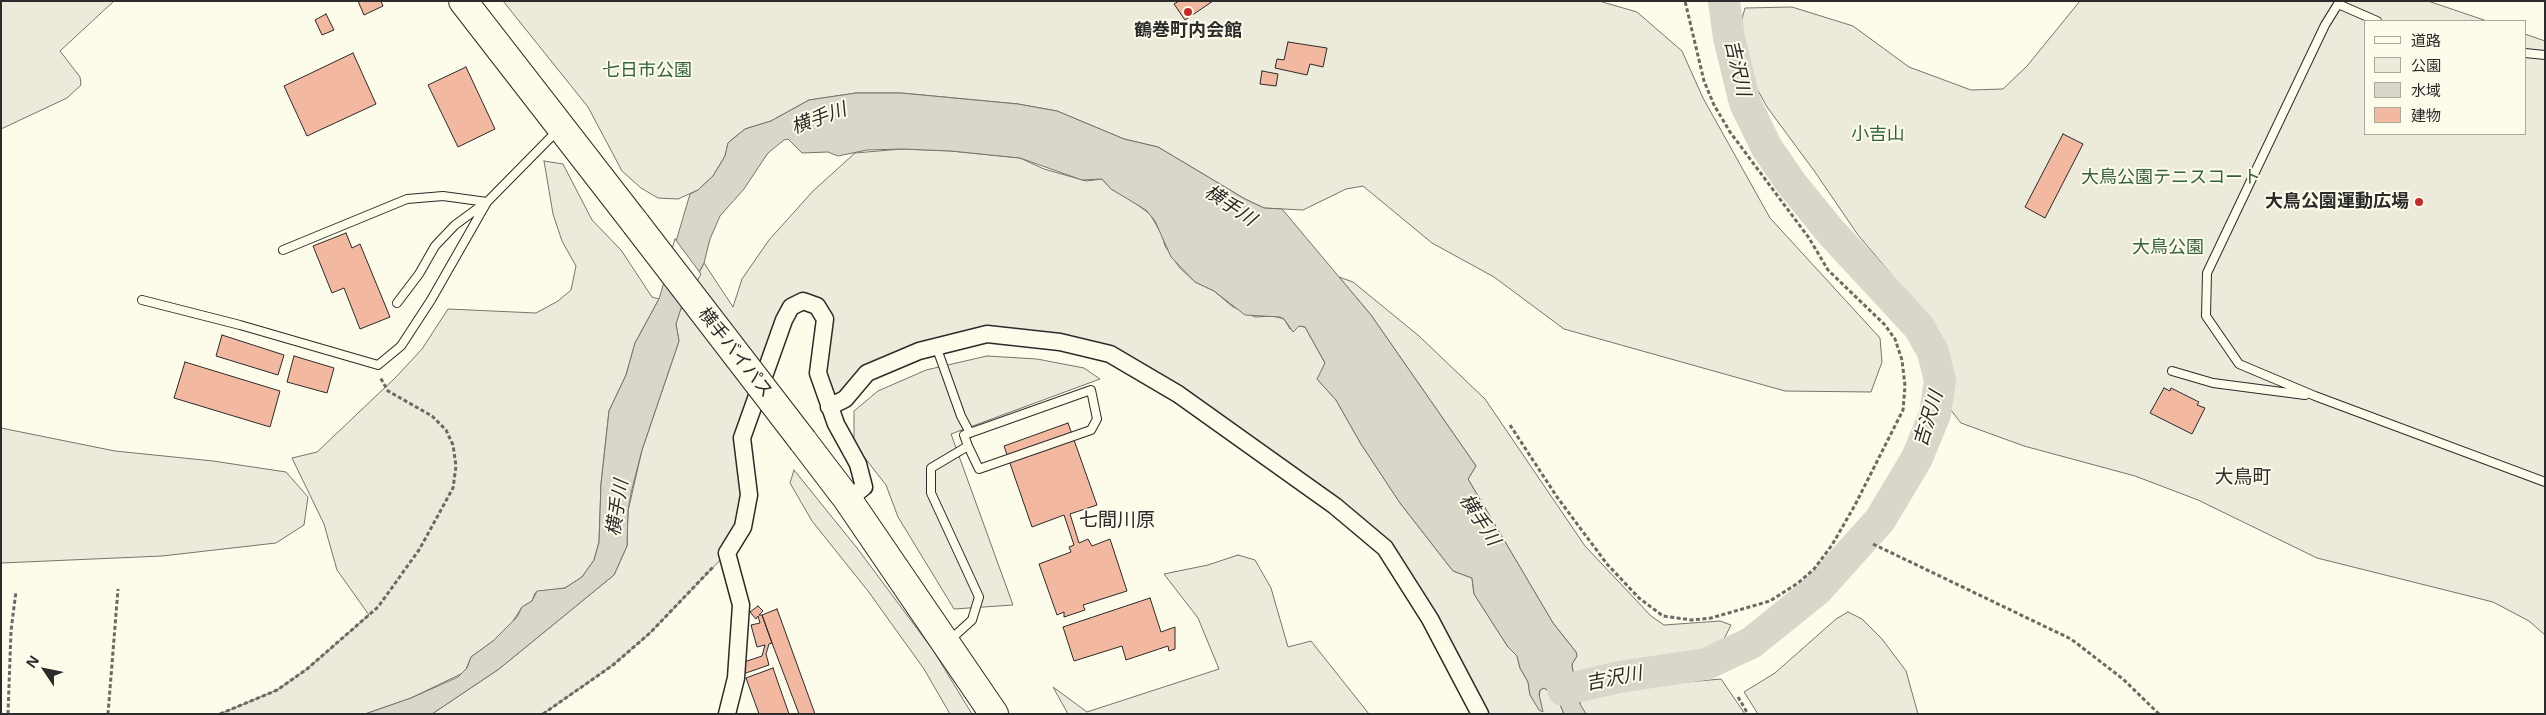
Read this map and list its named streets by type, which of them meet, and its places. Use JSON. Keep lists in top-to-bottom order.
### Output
{
  "streets": {
    "highway": ["横手バイパス"]
  },
  "districts": ["大鳥町", "七間川原"],
  "water": ["吉沢川", "横手川"],
  "parks": [
    "七日市公園",
    "小吉山",
    "大鳥公園テニスコート",
    "大鳥公園"
  ],
  "places": ["鶴巻町内会館", "大鳥公園運動広場"],
  "legend": [
    "道路",
    "公園",
    "水域",
    "建物"
  ],
  "north": "top left"
}
